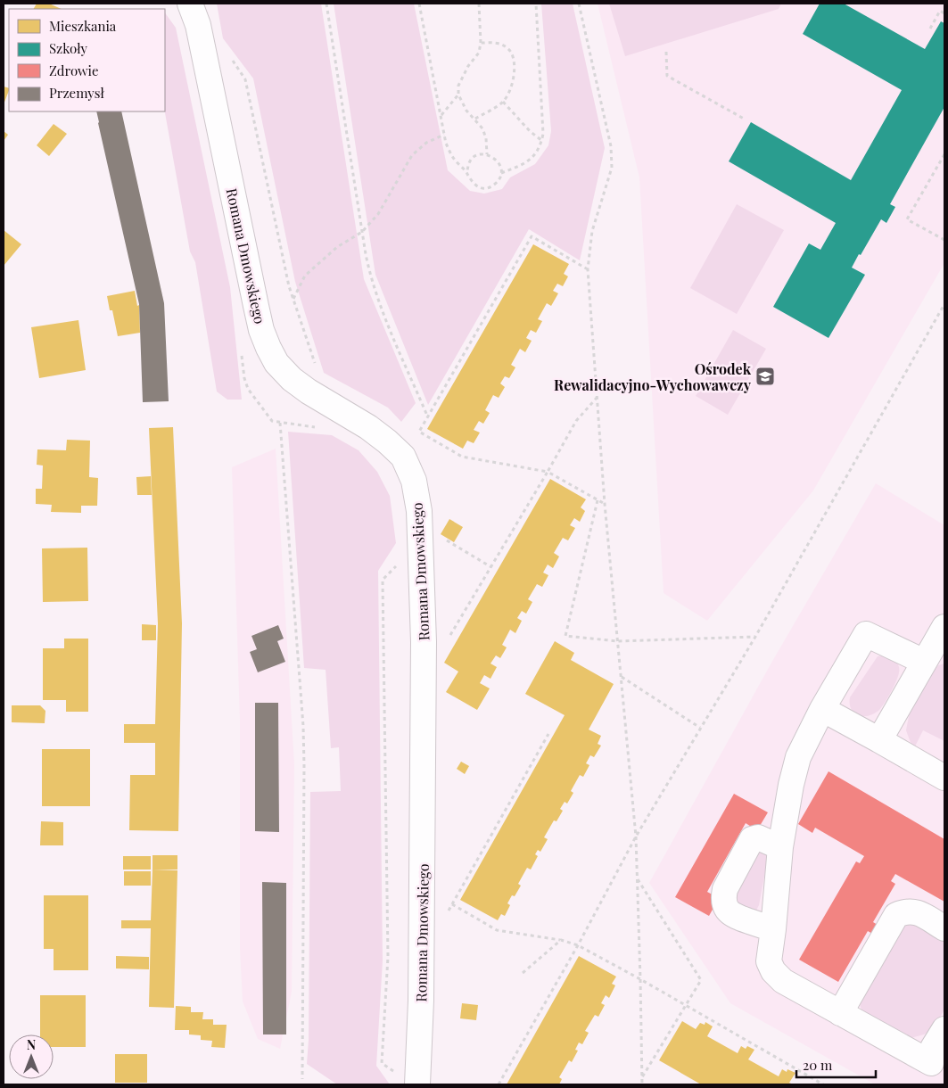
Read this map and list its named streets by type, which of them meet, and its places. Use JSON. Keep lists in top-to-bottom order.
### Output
{
  "streets": {
    "street": ["Romana Dmowskiego"]
  },
  "places": {
    "school or university": ["Ośrodek Rewalidacyjno-Wychowawczy"]
  },
  "legend": [
    "Mieszkania",
    "Szkoły",
    "Zdrowie",
    "Przemysł"
  ],
  "scale_bar": "20 m",
  "north": "top"
}
